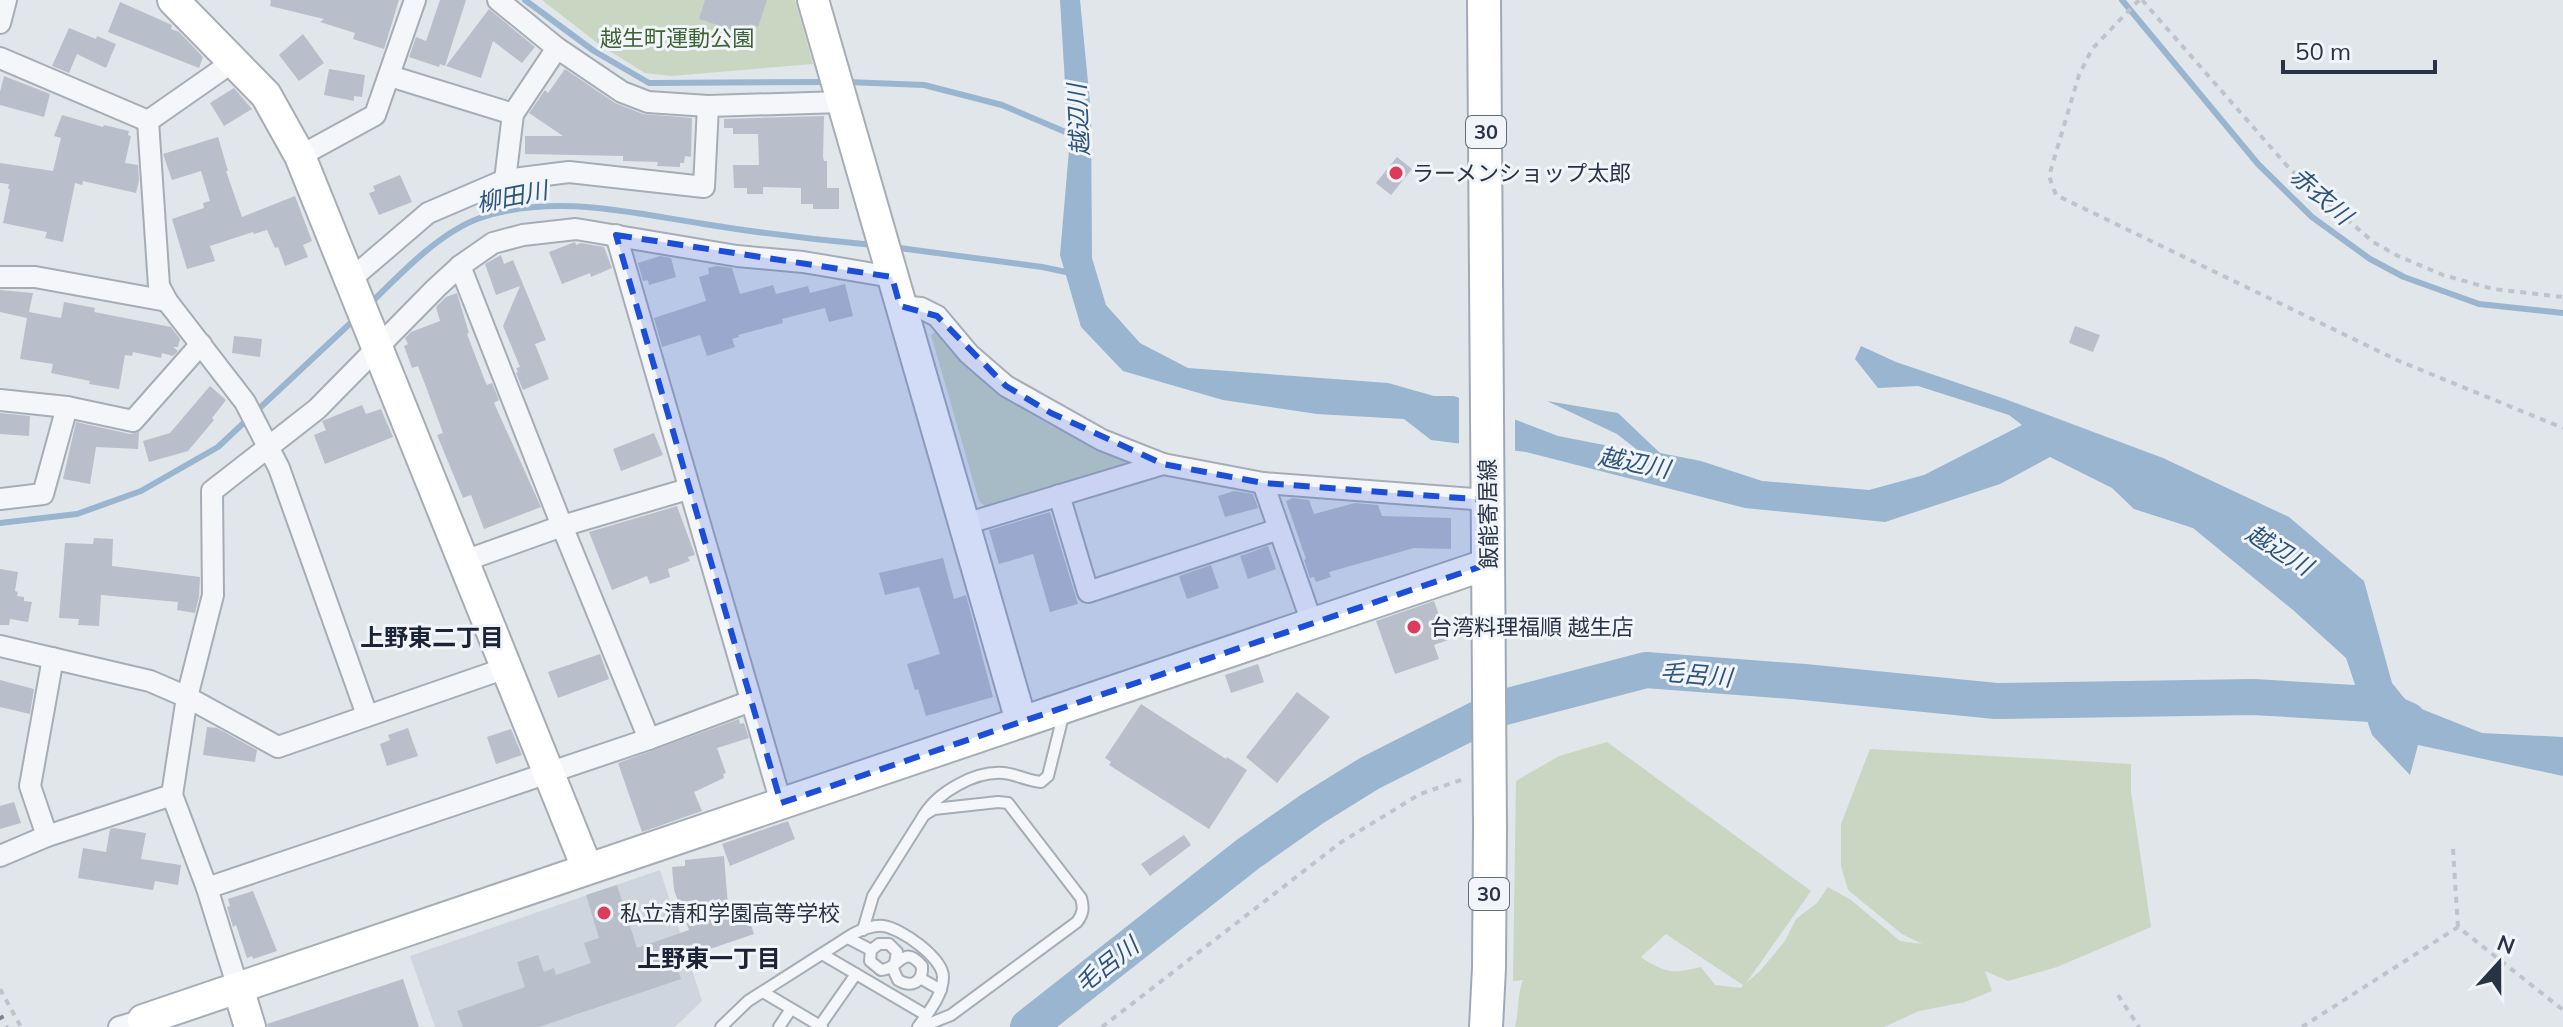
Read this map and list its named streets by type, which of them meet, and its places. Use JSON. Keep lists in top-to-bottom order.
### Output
{
  "streets": {
    "main road": ["30", "飯能寄居線"]
  },
  "districts": ["上野東二丁目", "上野東一丁目"],
  "water": [
    "越辺川",
    "赤衣川",
    "柳田川",
    "毛呂川"
  ],
  "parks": ["越生町運動公園"],
  "places": ["ラーメンショップ太郎", "台湾料理福順 越生店", "私立清和学園高等学校"],
  "scale_bar": "50 m",
  "north": "top"
}
